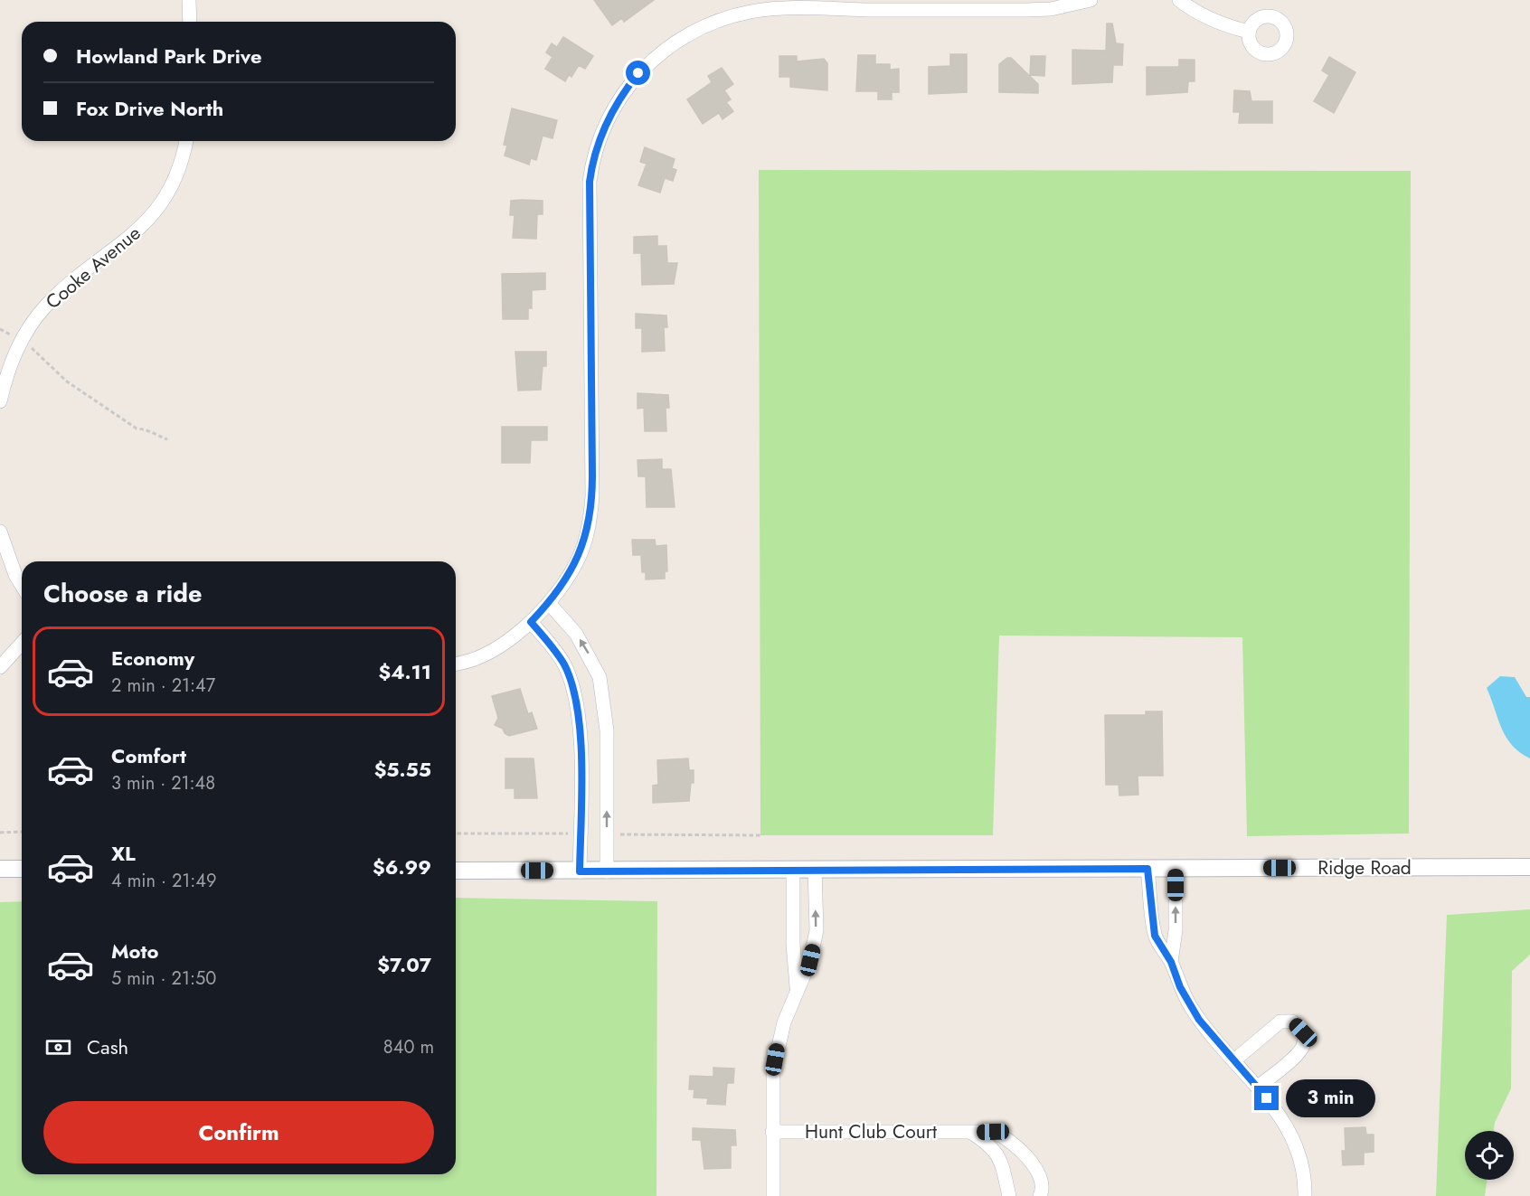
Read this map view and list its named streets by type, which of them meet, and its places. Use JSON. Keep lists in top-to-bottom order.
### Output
{
  "streets": {
    "street": ["Cooke Avenue", "Ridge Road", "Hunt Club Court"]
  },
  "page": {
    "banner": ["Howland Park Drive", "Fox Drive North"],
    "heading": "Choose a ride",
    "list": [
      {
        "name": "Economy",
        "note": "2 min · 21:47",
        "value": "$4.11"
      },
      {
        "name": "Comfort",
        "note": "3 min · 21:48",
        "value": "$5.55"
      },
      {
        "name": "XL",
        "note": "4 min · 21:49",
        "value": "$6.99"
      },
      {
        "name": "Moto",
        "note": "5 min · 21:50",
        "value": "$7.07"
      }
    ],
    "pay": ["Cash", "840 m"],
    "bubble": "3 min",
    "buttons": "Confirm"
  }
}
